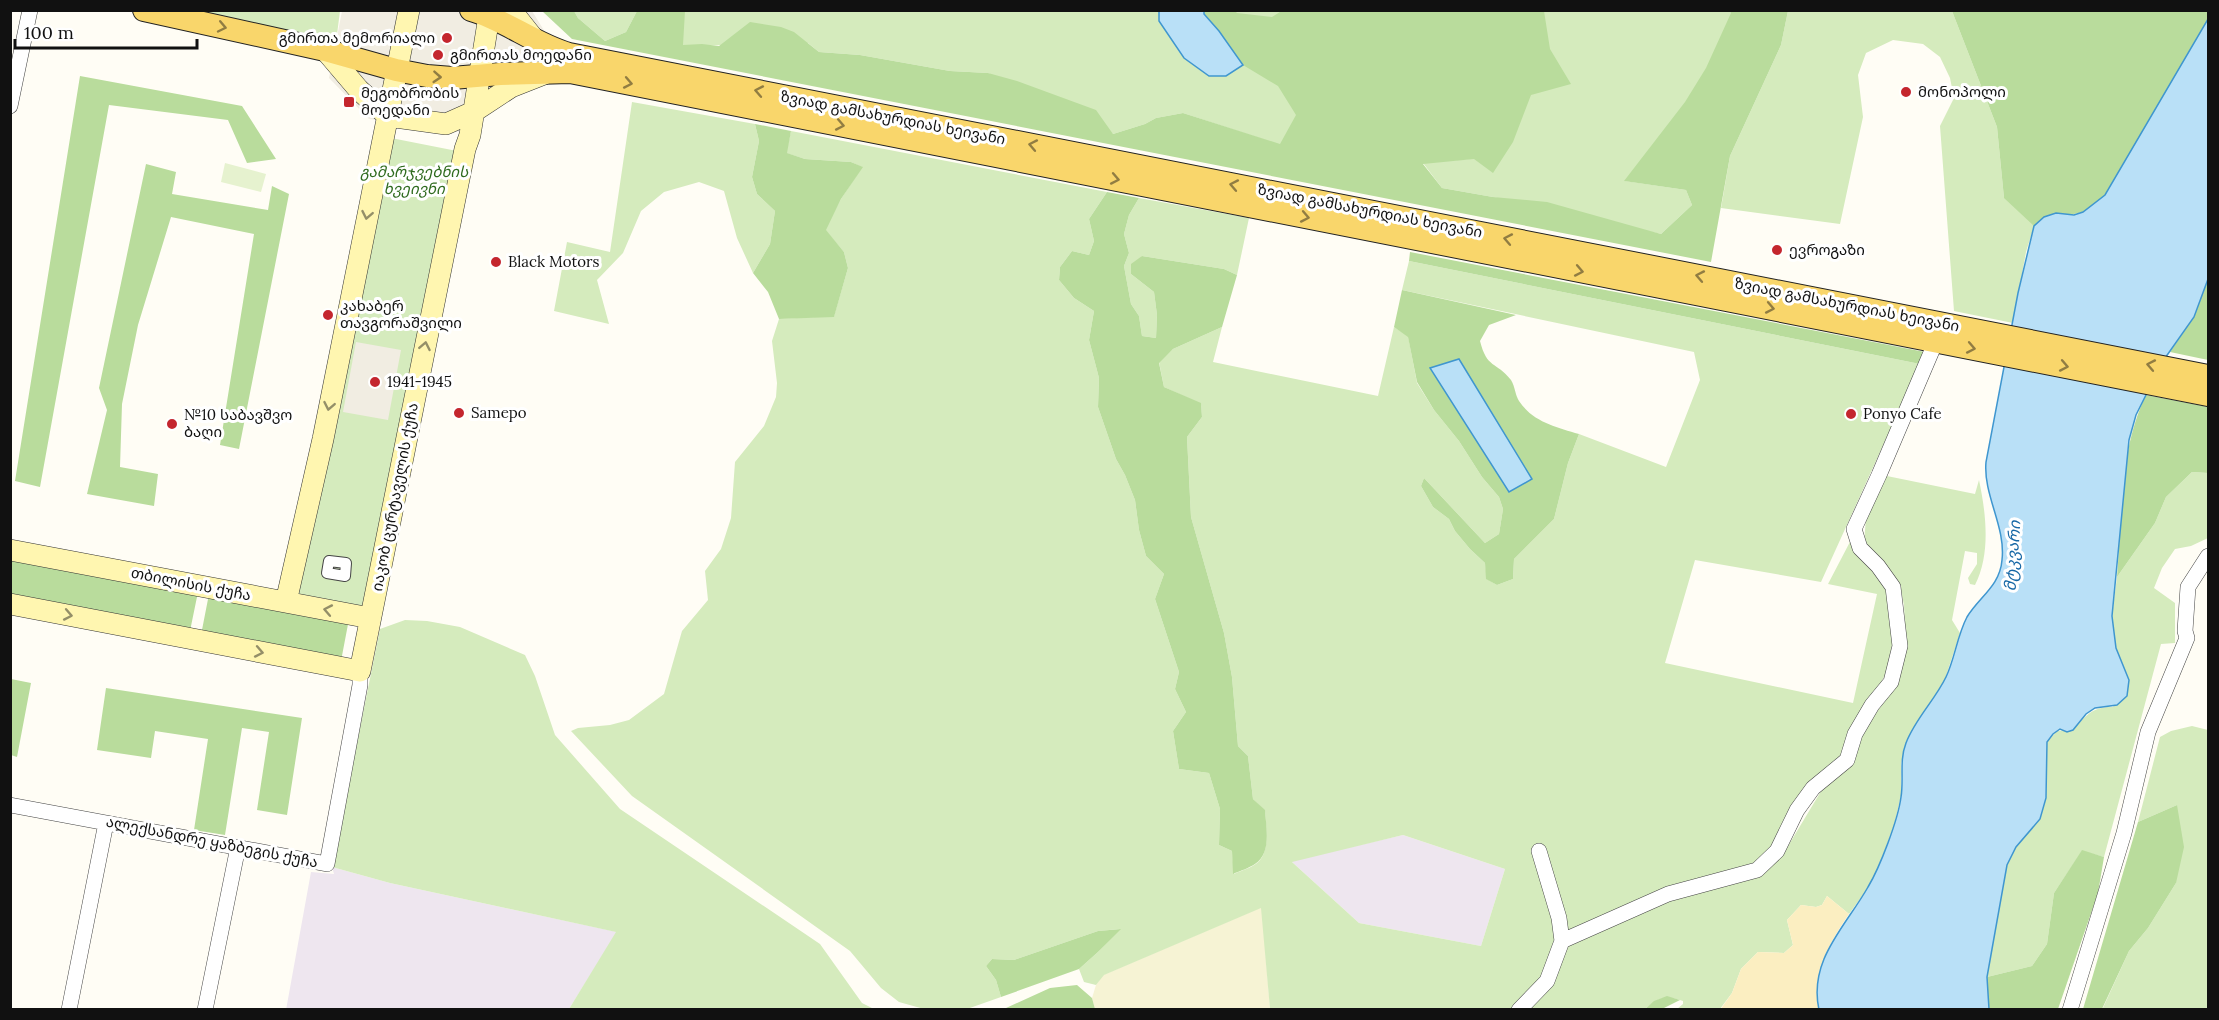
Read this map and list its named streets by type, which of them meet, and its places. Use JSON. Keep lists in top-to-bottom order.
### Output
{
  "streets": {
    "main road": ["ზვიად გამსახურდიას ხეივანი", "იაკობ ცურტაველის ქუჩა", "თბილისის ქუჩა"],
    "street": ["ალექსანდრე ყაზბეგის ქუჩა"]
  },
  "crossings": [
    ["იაკობ ცურტაველის ქუჩა", "თბილისის ქუჩა"],
    ["იაკობ ცურტაველის ქუჩა", "ალექსანდრე ყაზბეგის ქუჩა"]
  ],
  "water": ["მტკვარი"],
  "parks": ["გამარჯვებნის ხვეივნი"],
  "places": {
    "other": [
      "გმირთა მემორიალი",
      "გმირთას მოედანი",
      "მონოპოლი",
      "ევროგაზი",
      "Black Motors",
      "კახაბერ თავგორაშვილი",
      "1941-1945",
      "Samepo",
      "Ponyo Cafe",
      "№10 საბავშვო ბაღი"
    ],
    "transit": ["მეგობრობის მოედანი"]
  },
  "scale_bar": "100 m"
}
